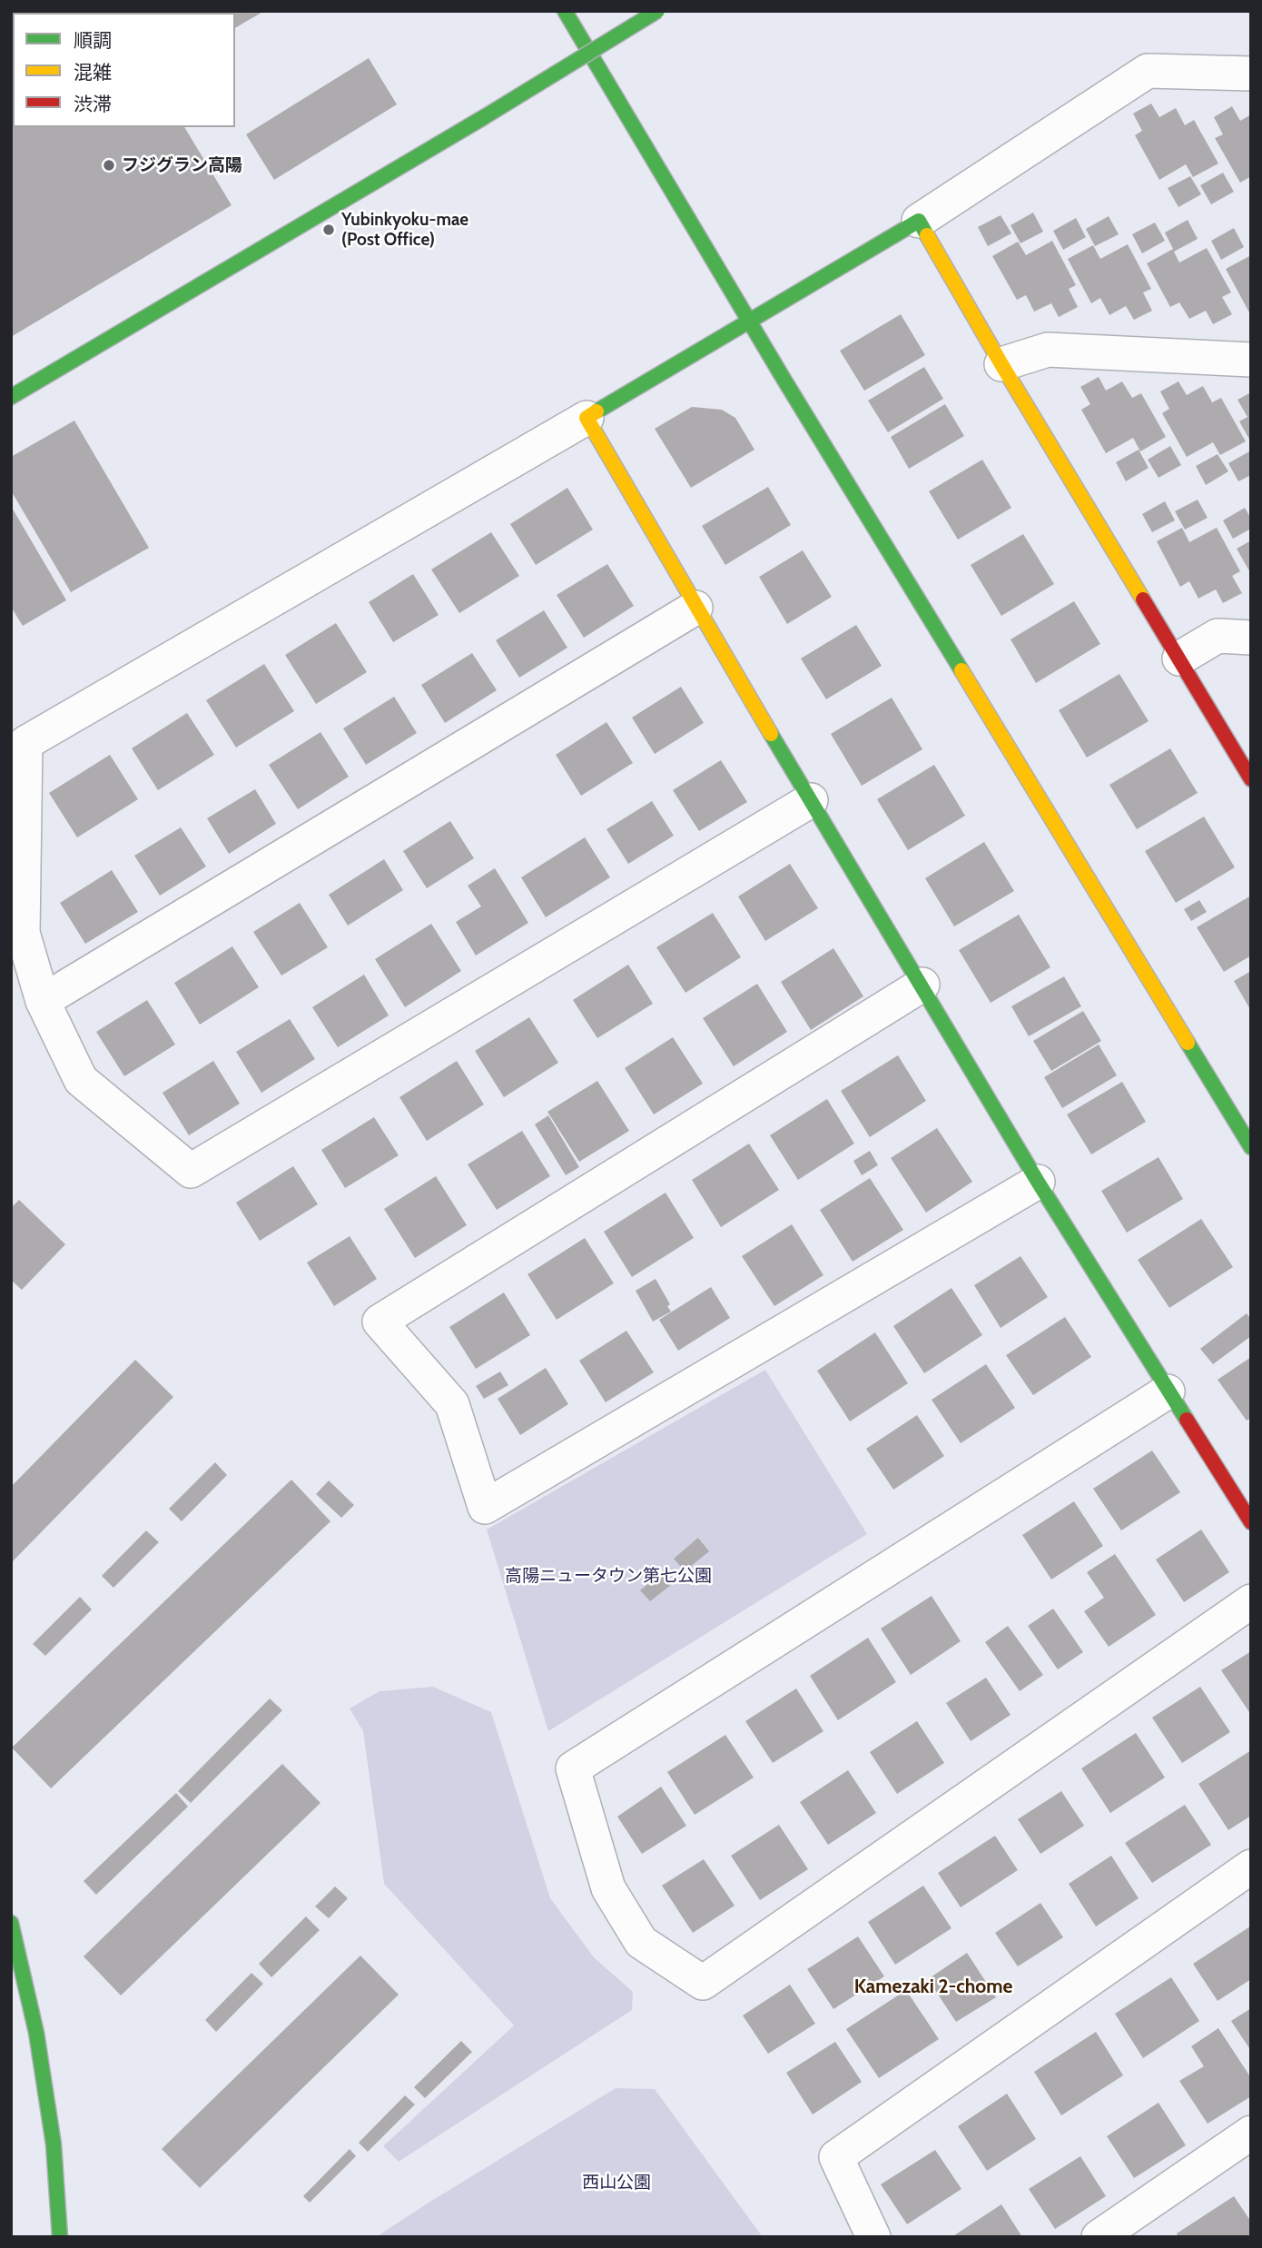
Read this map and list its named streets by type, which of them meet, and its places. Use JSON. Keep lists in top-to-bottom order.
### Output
{
  "districts": ["Kamezaki 2-chome"],
  "parks": ["高陽ニュータウン第七公園", "西山公園"],
  "places": ["フジグラン高陽", "Yubinkyoku-mae (Post Office)"],
  "legend": ["順調", "混雑", "渋滞"]
}
